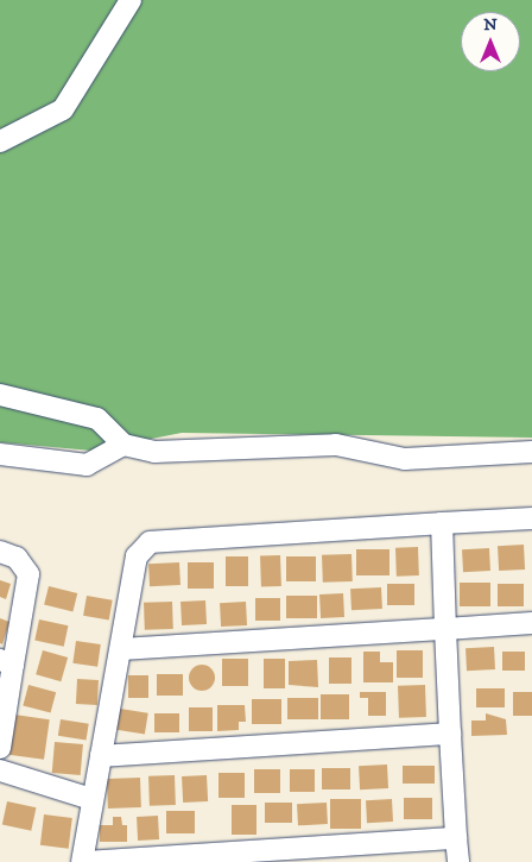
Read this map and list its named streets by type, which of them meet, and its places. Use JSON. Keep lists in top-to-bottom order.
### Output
{
  "north": "top"
}
